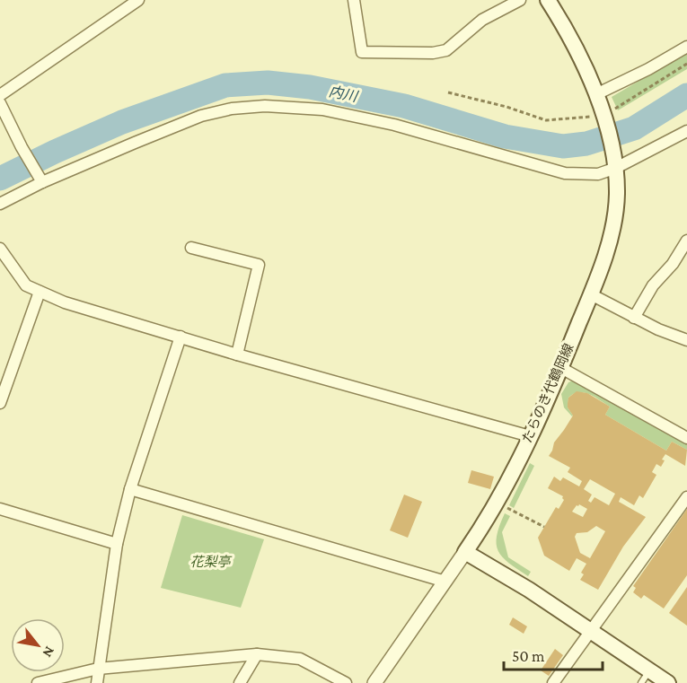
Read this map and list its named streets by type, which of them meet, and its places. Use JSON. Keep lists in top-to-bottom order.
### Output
{
  "streets": {
    "main road": ["たらのき代鶴岡線"]
  },
  "water": ["内川"],
  "parks": ["花梨亭"],
  "scale_bar": "50 m",
  "north": "bottom right"
}
